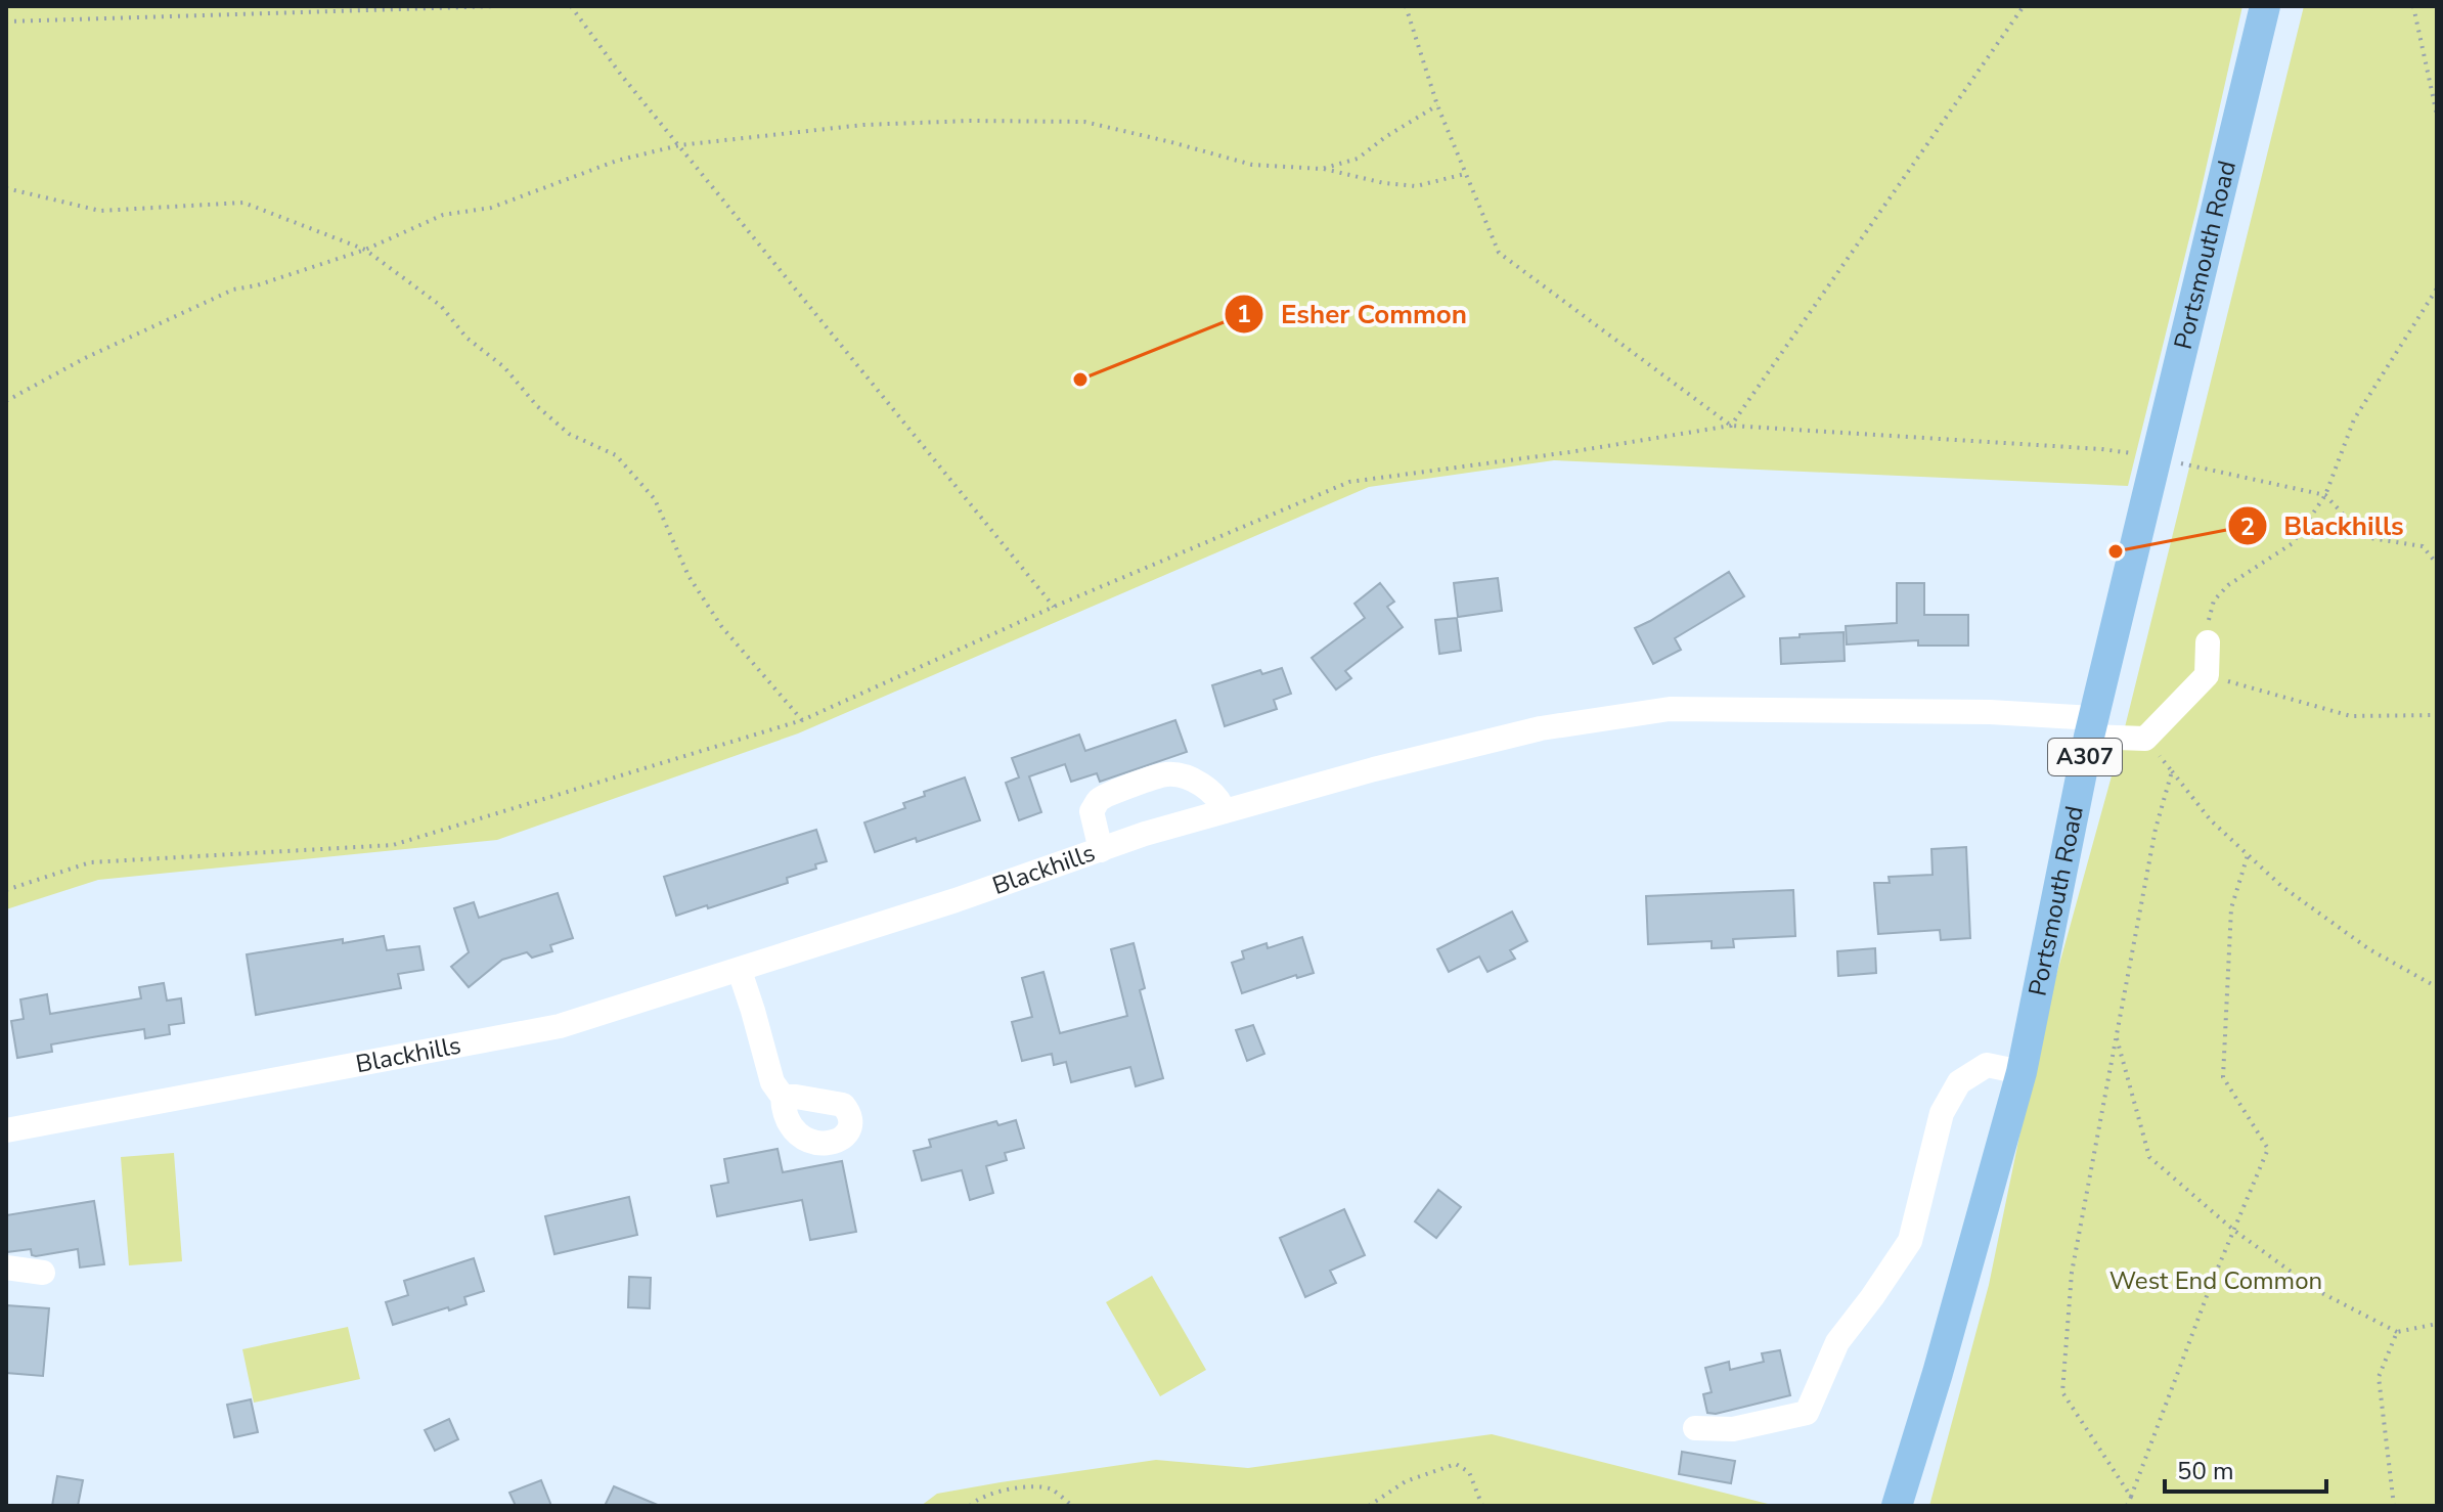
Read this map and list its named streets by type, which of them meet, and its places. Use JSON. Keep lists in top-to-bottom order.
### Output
{
  "streets": {
    "main road": ["Portsmouth Road", "A307"],
    "street": ["Blackhills"]
  },
  "crossings": [
    ["Portsmouth Road", "Blackhills"]
  ],
  "parks": ["West End Common"],
  "places": ["Esher Common", "Blackhills"],
  "scale_bar": "50 m"
}
